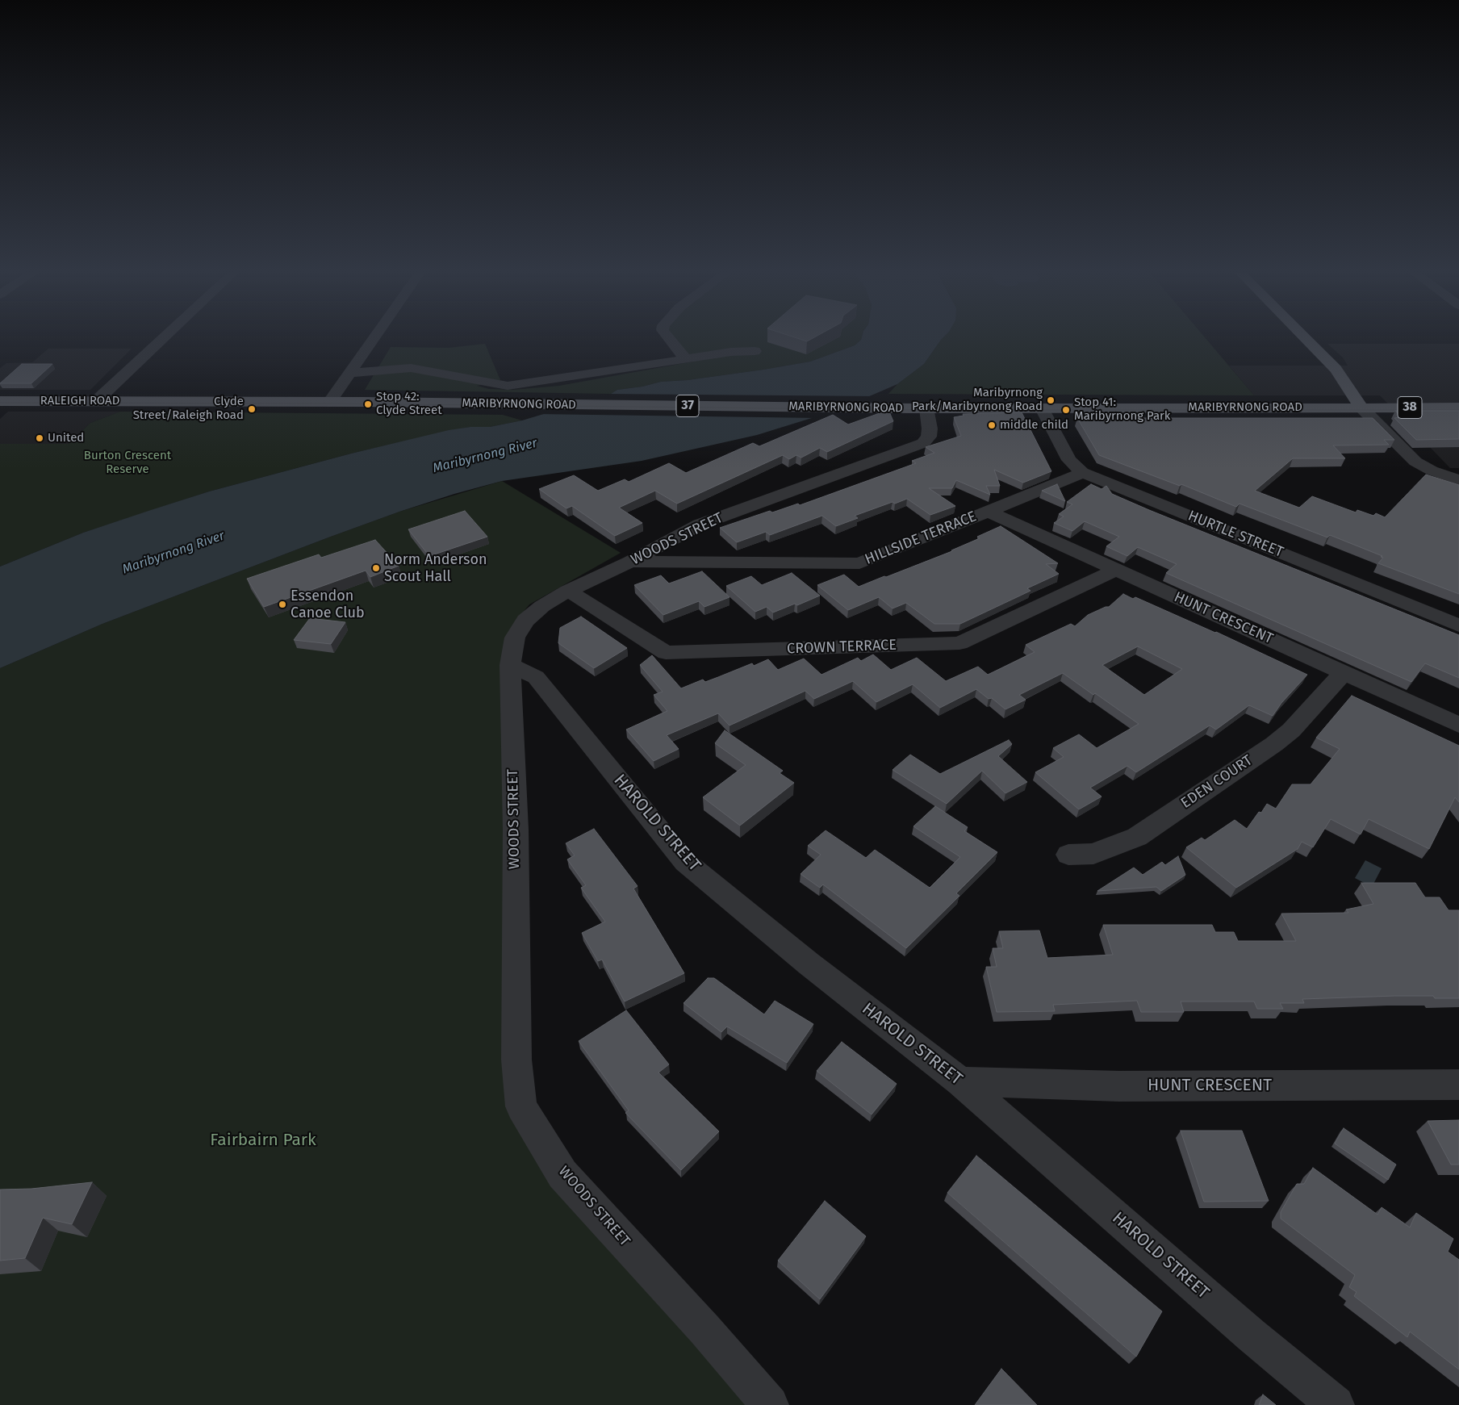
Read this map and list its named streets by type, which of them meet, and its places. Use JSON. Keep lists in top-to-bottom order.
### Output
{
  "streets": {
    "main road": [
      "RALEIGH ROAD",
      "MARIBYRNONG ROAD",
      "37",
      "38"
    ],
    "street": [
      "HURTLE STREET",
      "HILLSIDE TERRACE",
      "WOODS STREET",
      "HUNT CRESCENT",
      "CROWN TERRACE",
      "EDEN COURT",
      "HAROLD STREET"
    ]
  },
  "crossings": [
    ["RALEIGH ROAD", "MARIBYRNONG ROAD"],
    ["MARIBYRNONG ROAD", "HURTLE STREET"],
    ["MARIBYRNONG ROAD", "WOODS STREET"],
    ["HURTLE STREET", "HILLSIDE TERRACE"],
    ["HILLSIDE TERRACE", "WOODS STREET"],
    ["HILLSIDE TERRACE", "HUNT CRESCENT"],
    ["WOODS STREET", "CROWN TERRACE"],
    ["WOODS STREET", "HAROLD STREET"],
    ["HUNT CRESCENT", "CROWN TERRACE"],
    ["HUNT CRESCENT", "EDEN COURT"],
    ["HUNT CRESCENT", "HAROLD STREET"]
  ],
  "water": ["Maribyrnong River"],
  "parks": ["Burton Crescent Reserve", "Fairbairn Park"],
  "places": [
    "Maribyrnong Park/Maribyrnong Road",
    "Stop 42: Clyde Street",
    "Clyde Street/Raleigh Road",
    "Stop 41: Maribyrnong Park",
    "middle child",
    "United",
    "Norm Anderson Scout Hall",
    "Essendon Canoe Club"
  ]
}
